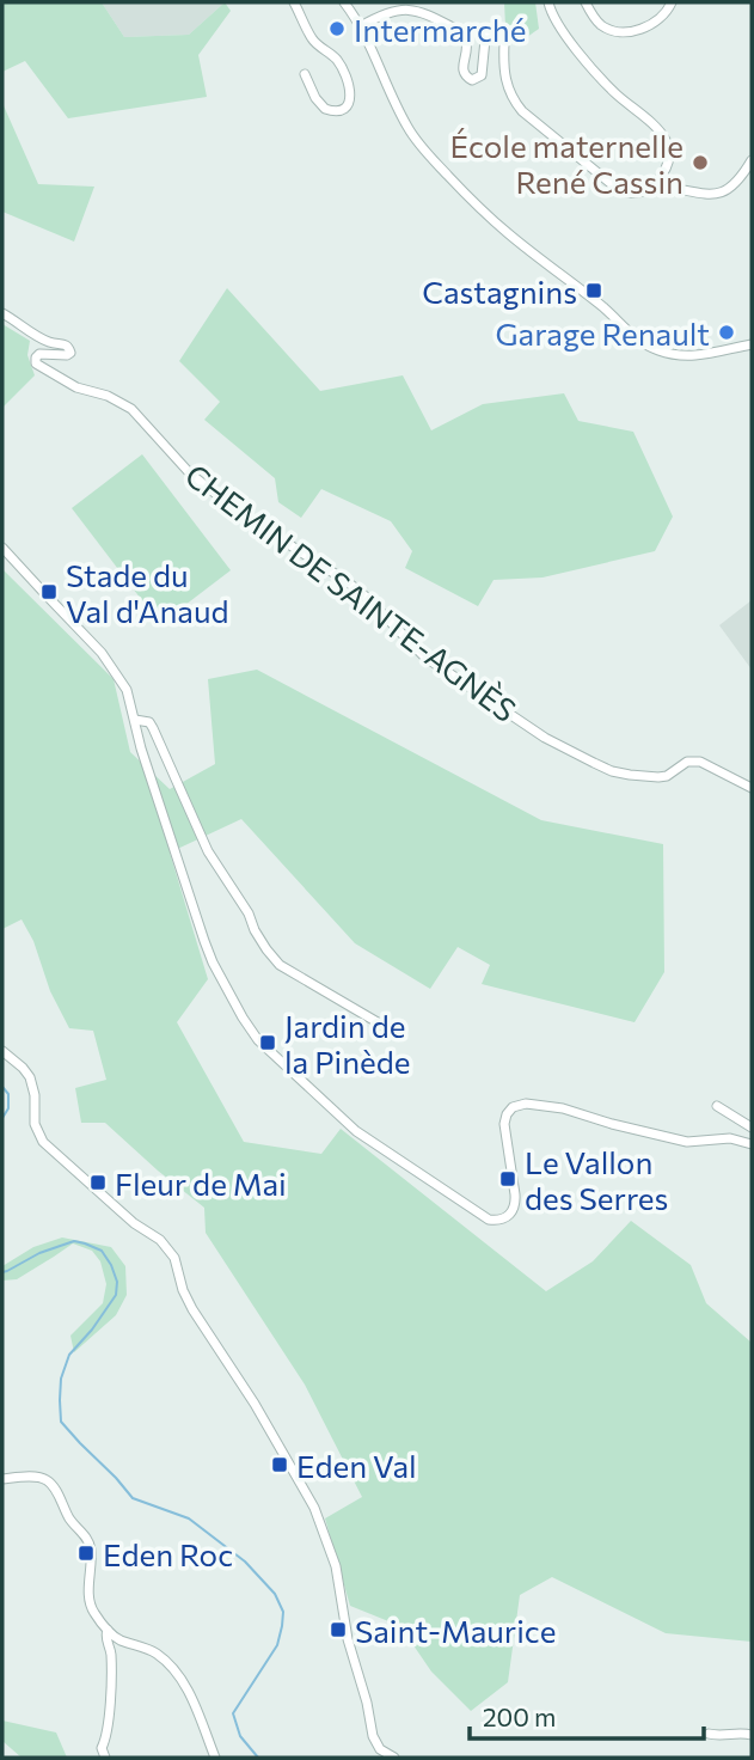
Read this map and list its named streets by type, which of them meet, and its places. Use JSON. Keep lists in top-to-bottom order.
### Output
{
  "streets": {
    "street": ["CHEMIN DE SAINTE-AGNÈS"]
  },
  "places": {
    "other": ["Intermarché", "École maternelle René Cassin", "Garage Renault"],
    "transit": [
      "Castagnins",
      "Stade du Val d'Anaud",
      "Jardin de la Pinède",
      "Le Vallon des Serres",
      "Fleur de Mai",
      "Eden Val",
      "Eden Roc",
      "Saint-Maurice"
    ]
  },
  "scale_bar": "200 m"
}
